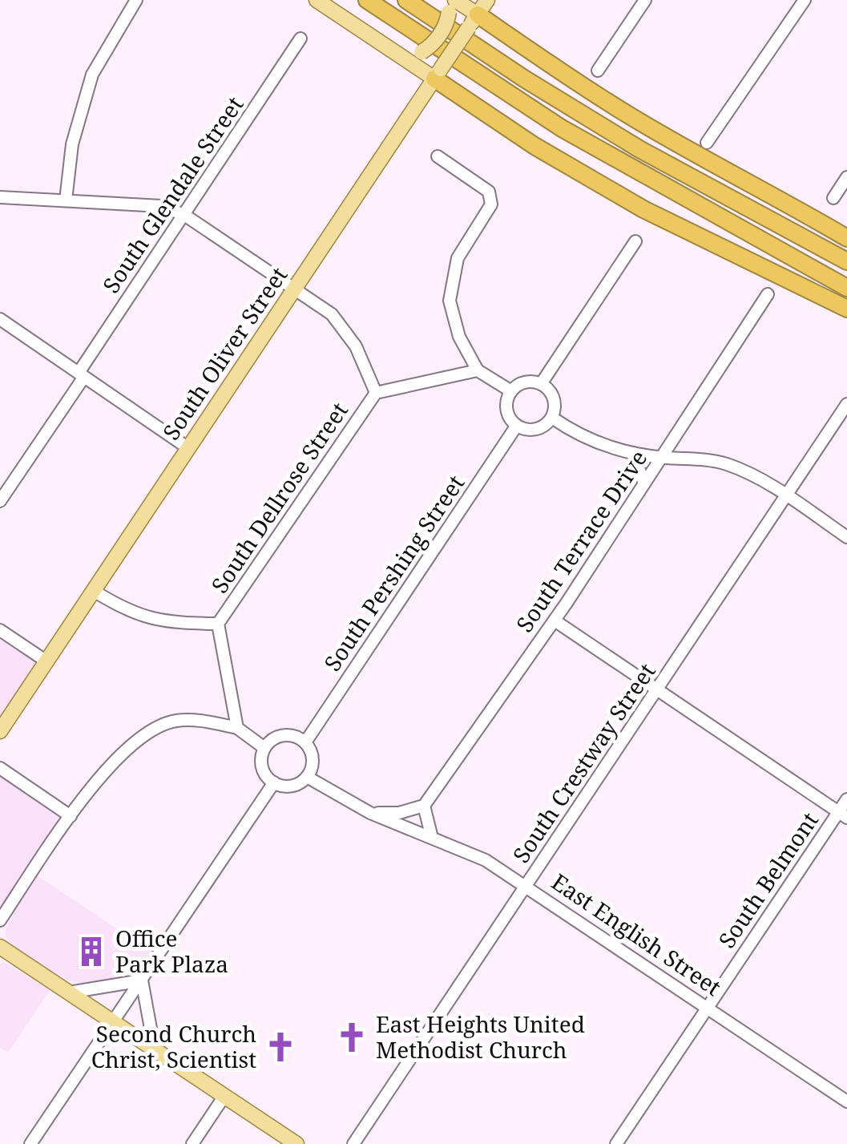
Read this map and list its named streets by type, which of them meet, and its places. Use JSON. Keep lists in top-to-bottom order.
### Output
{
  "streets": {
    "main road": ["South Oliver Street"],
    "street": [
      "South Glendale Street",
      "South Dellrose Street",
      "South Terrace Drive",
      "South Pershing Street",
      "South Crestway Street",
      "South Belmont",
      "East English Street"
    ]
  },
  "crossings": [
    ["South Pershing Street", "East English Street"],
    ["South Crestway Street", "East English Street"],
    ["South Belmont", "East English Street"]
  ],
  "places": {
    "building": ["Office Park Plaza"],
    "church": ["East Heights United Methodist Church", "Second Church Christ, Scientist"]
  }
}
